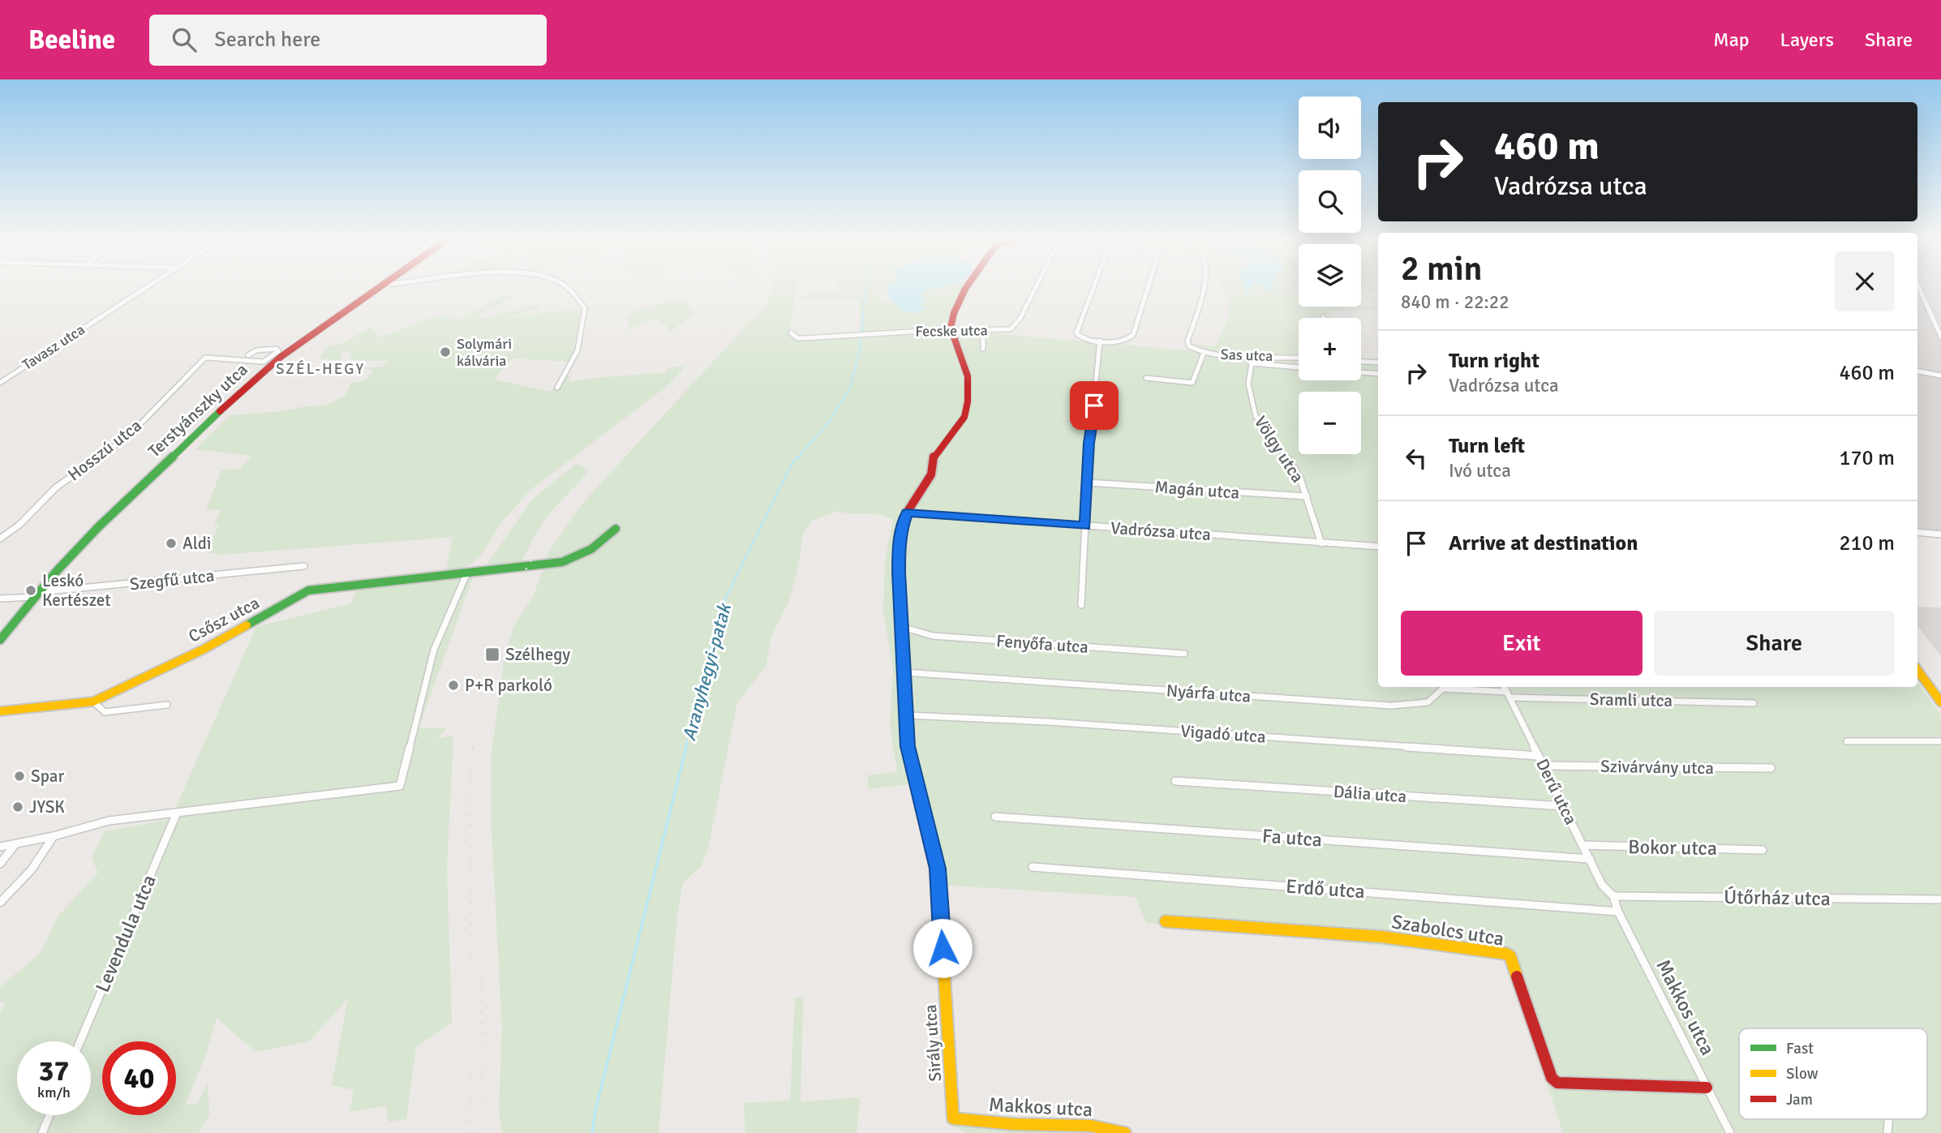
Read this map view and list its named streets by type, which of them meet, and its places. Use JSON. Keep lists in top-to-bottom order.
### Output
{
  "streets": {
    "street": [
      "Fecske utca",
      "Tavasz utca",
      "Sas utca",
      "Terstyánszky utca",
      "Völgy utca",
      "Hosszú utca",
      "Magán utca",
      "Vadrózsa utca",
      "Szegfű utca",
      "Csősz utca",
      "Fenyőfa utca",
      "Nyárfa utca",
      "Sramli utca",
      "Vigadó utca",
      "Szivárvány utca",
      "Derű utca",
      "Dália utca",
      "Fa utca",
      "Bokor utca",
      "Erdő utca",
      "Útőrház utca",
      "Szabolcs utca",
      "Levendula utca",
      "Makkos utca",
      "Sirály utca"
    ]
  },
  "crossings": [
    ["Fecske utca", "Sirály utca"],
    ["Terstyánszky utca", "Hosszú utca"],
    ["Terstyánszky utca", "Szegfű utca"],
    ["Völgy utca", "Magán utca"],
    ["Völgy utca", "Vadrózsa utca"],
    ["Vadrózsa utca", "Sirály utca"],
    ["Fenyőfa utca", "Sirály utca"],
    ["Nyárfa utca", "Sramli utca"],
    ["Nyárfa utca", "Derű utca"],
    ["Nyárfa utca", "Sirály utca"],
    ["Sramli utca", "Derű utca"],
    ["Vigadó utca", "Derű utca"],
    ["Vigadó utca", "Sirály utca"],
    ["Szivárvány utca", "Derű utca"],
    ["Derű utca", "Dália utca"],
    ["Derű utca", "Fa utca"],
    ["Derű utca", "Bokor utca"],
    ["Derű utca", "Útőrház utca"],
    ["Derű utca", "Makkos utca"],
    ["Erdő utca", "Makkos utca"],
    ["Útőrház utca", "Makkos utca"],
    ["Szabolcs utca", "Makkos utca"],
    ["Makkos utca", "Sirály utca"]
  ],
  "districts": ["SZÉL-HEGY"],
  "water": ["Aranyhegyi-patak"],
  "places": {
    "other": [
      "Solymári kálvária",
      "Aldi",
      "Leskó Kertészet",
      "P+R parkoló",
      "Spar",
      "JYSK"
    ],
    "transit": ["Szélhegy"]
  },
  "legend": ["Fast", "Slow", "Jam"],
  "page": {
    "header": "Beeline",
    "search": "Search here",
    "nav": ["Map", "Layers", "Share"],
    "map_buttons": ["+", "−"],
    "turn": ["460 m", "Vadrózsa utca"],
    "heading": ["2 min", "840 m · 22:22"],
    "list": [
      {
        "name": "Turn right",
        "note": "Vadrózsa utca",
        "value": "460 m"
      },
      {
        "name": "Turn left",
        "note": "Ivó utca",
        "value": "170 m"
      },
      {
        "name": "Arrive at destination",
        "value": "210 m"
      }
    ],
    "buttons": ["Exit", "Share"],
    "speed": "37 km/h",
    "limit": "40"
  }
}
